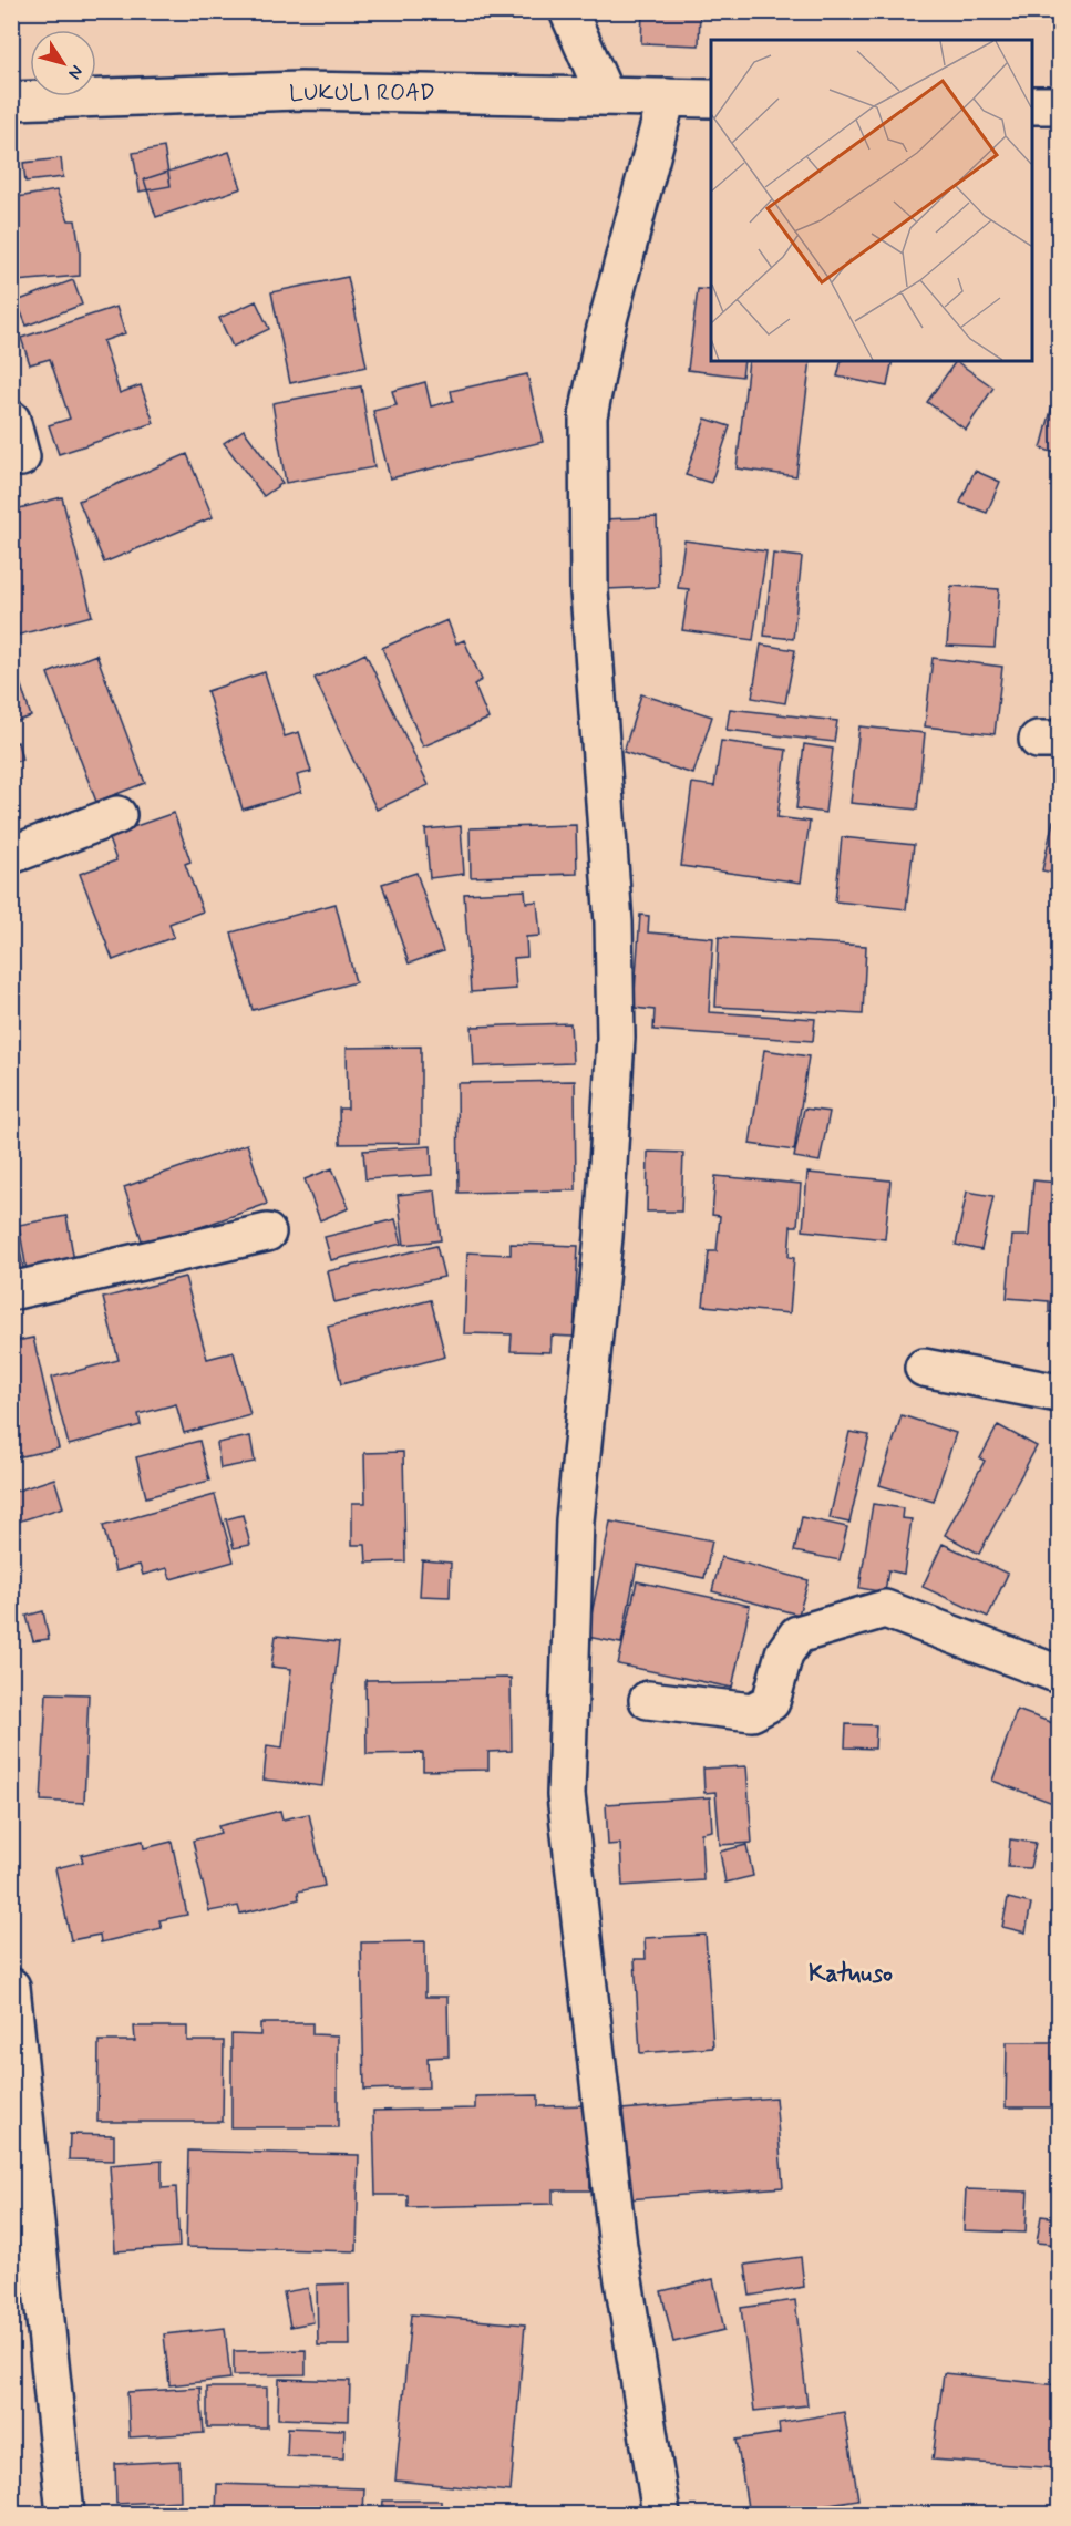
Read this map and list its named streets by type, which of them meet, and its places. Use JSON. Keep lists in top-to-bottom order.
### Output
{
  "streets": {
    "street": ["LUKULI ROAD"]
  },
  "districts": ["Katuuso"],
  "north": "bottom right"
}
